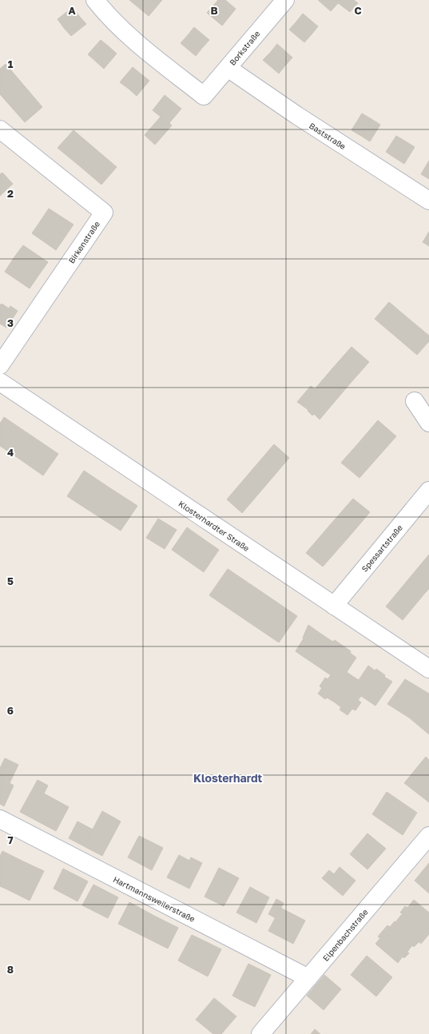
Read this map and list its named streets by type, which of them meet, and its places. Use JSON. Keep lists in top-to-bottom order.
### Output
{
  "streets": {
    "street": [
      "Borkstraße",
      "Baststraße",
      "Birkenstraße",
      "Klosterhardter Straße",
      "Spessartstraße",
      "Hartmannsweilerstraße",
      "Elpenbachstraße"
    ]
  },
  "crossings": [
    ["Borkstraße", "Baststraße"],
    ["Klosterhardter Straße", "Spessartstraße"],
    ["Hartmannsweilerstraße", "Elpenbachstraße"]
  ],
  "districts": ["Klosterhardt"],
  "grid": {
    "columns": ["A", "B", "C"],
    "rows": [
      "1",
      "2",
      "3",
      "4",
      "5",
      "6",
      "7",
      "8"
    ]
  }
}
